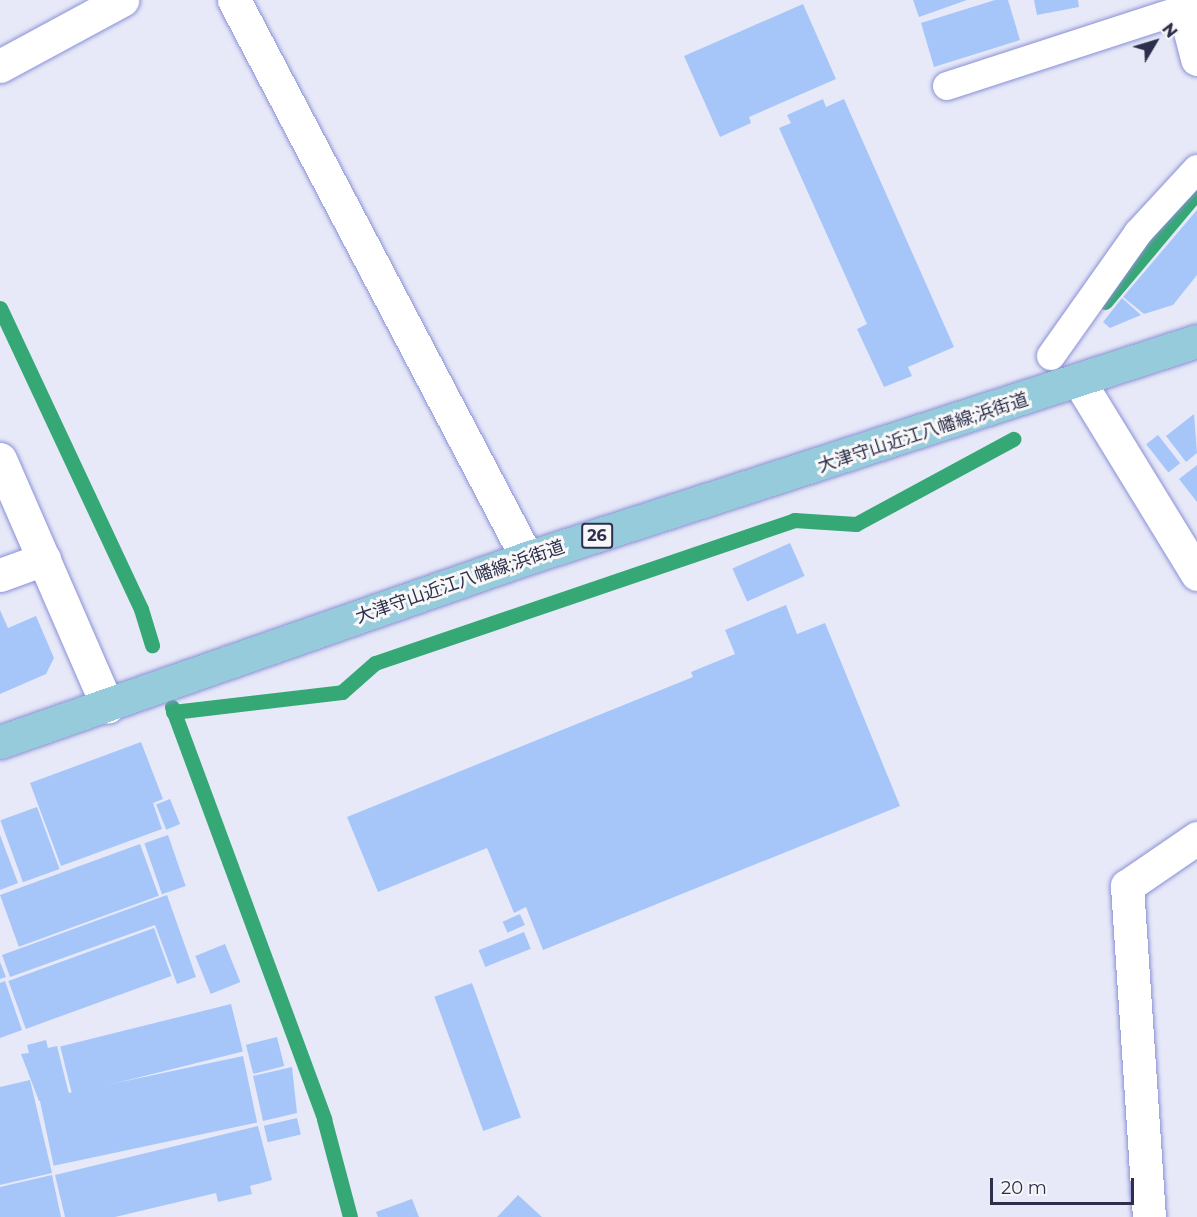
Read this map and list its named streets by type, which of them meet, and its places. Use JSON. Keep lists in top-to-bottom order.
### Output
{
  "streets": {
    "main road": ["大津守山近江八幡線;浜街道", "26"]
  },
  "scale_bar": "20 m",
  "north": "top right"
}
